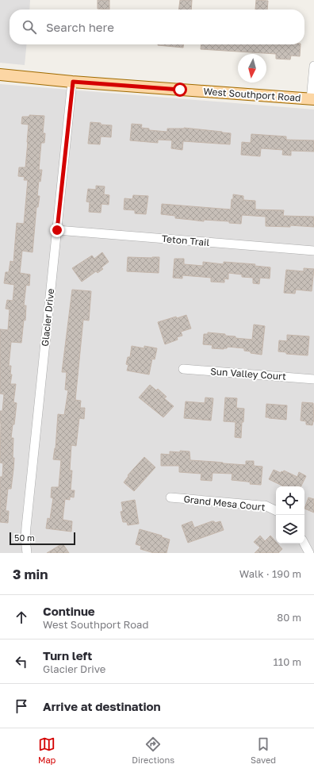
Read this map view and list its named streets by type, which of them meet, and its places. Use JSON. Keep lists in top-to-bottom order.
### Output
{
  "streets": {
    "main road": ["West Southport Road"],
    "street": [
      "Teton Trail",
      "Glacier Drive",
      "Sun Valley Court",
      "Grand Mesa Court"
    ]
  },
  "crossings": [
    ["West Southport Road", "Glacier Drive"],
    ["Teton Trail", "Glacier Drive"]
  ],
  "scale_bar": "50 m",
  "north": "bottom",
  "page": {
    "search": "Search here",
    "scale": "50 m",
    "heading": ["3 min", "Walk · 190 m"],
    "list": [
      ["Continue", "West Southport Road", "80 m"],
      ["Turn left", "Glacier Drive", "110 m"],
      "Arrive at destination"
    ],
    "nav": ["Map", "Directions", "Saved"]
  }
}
